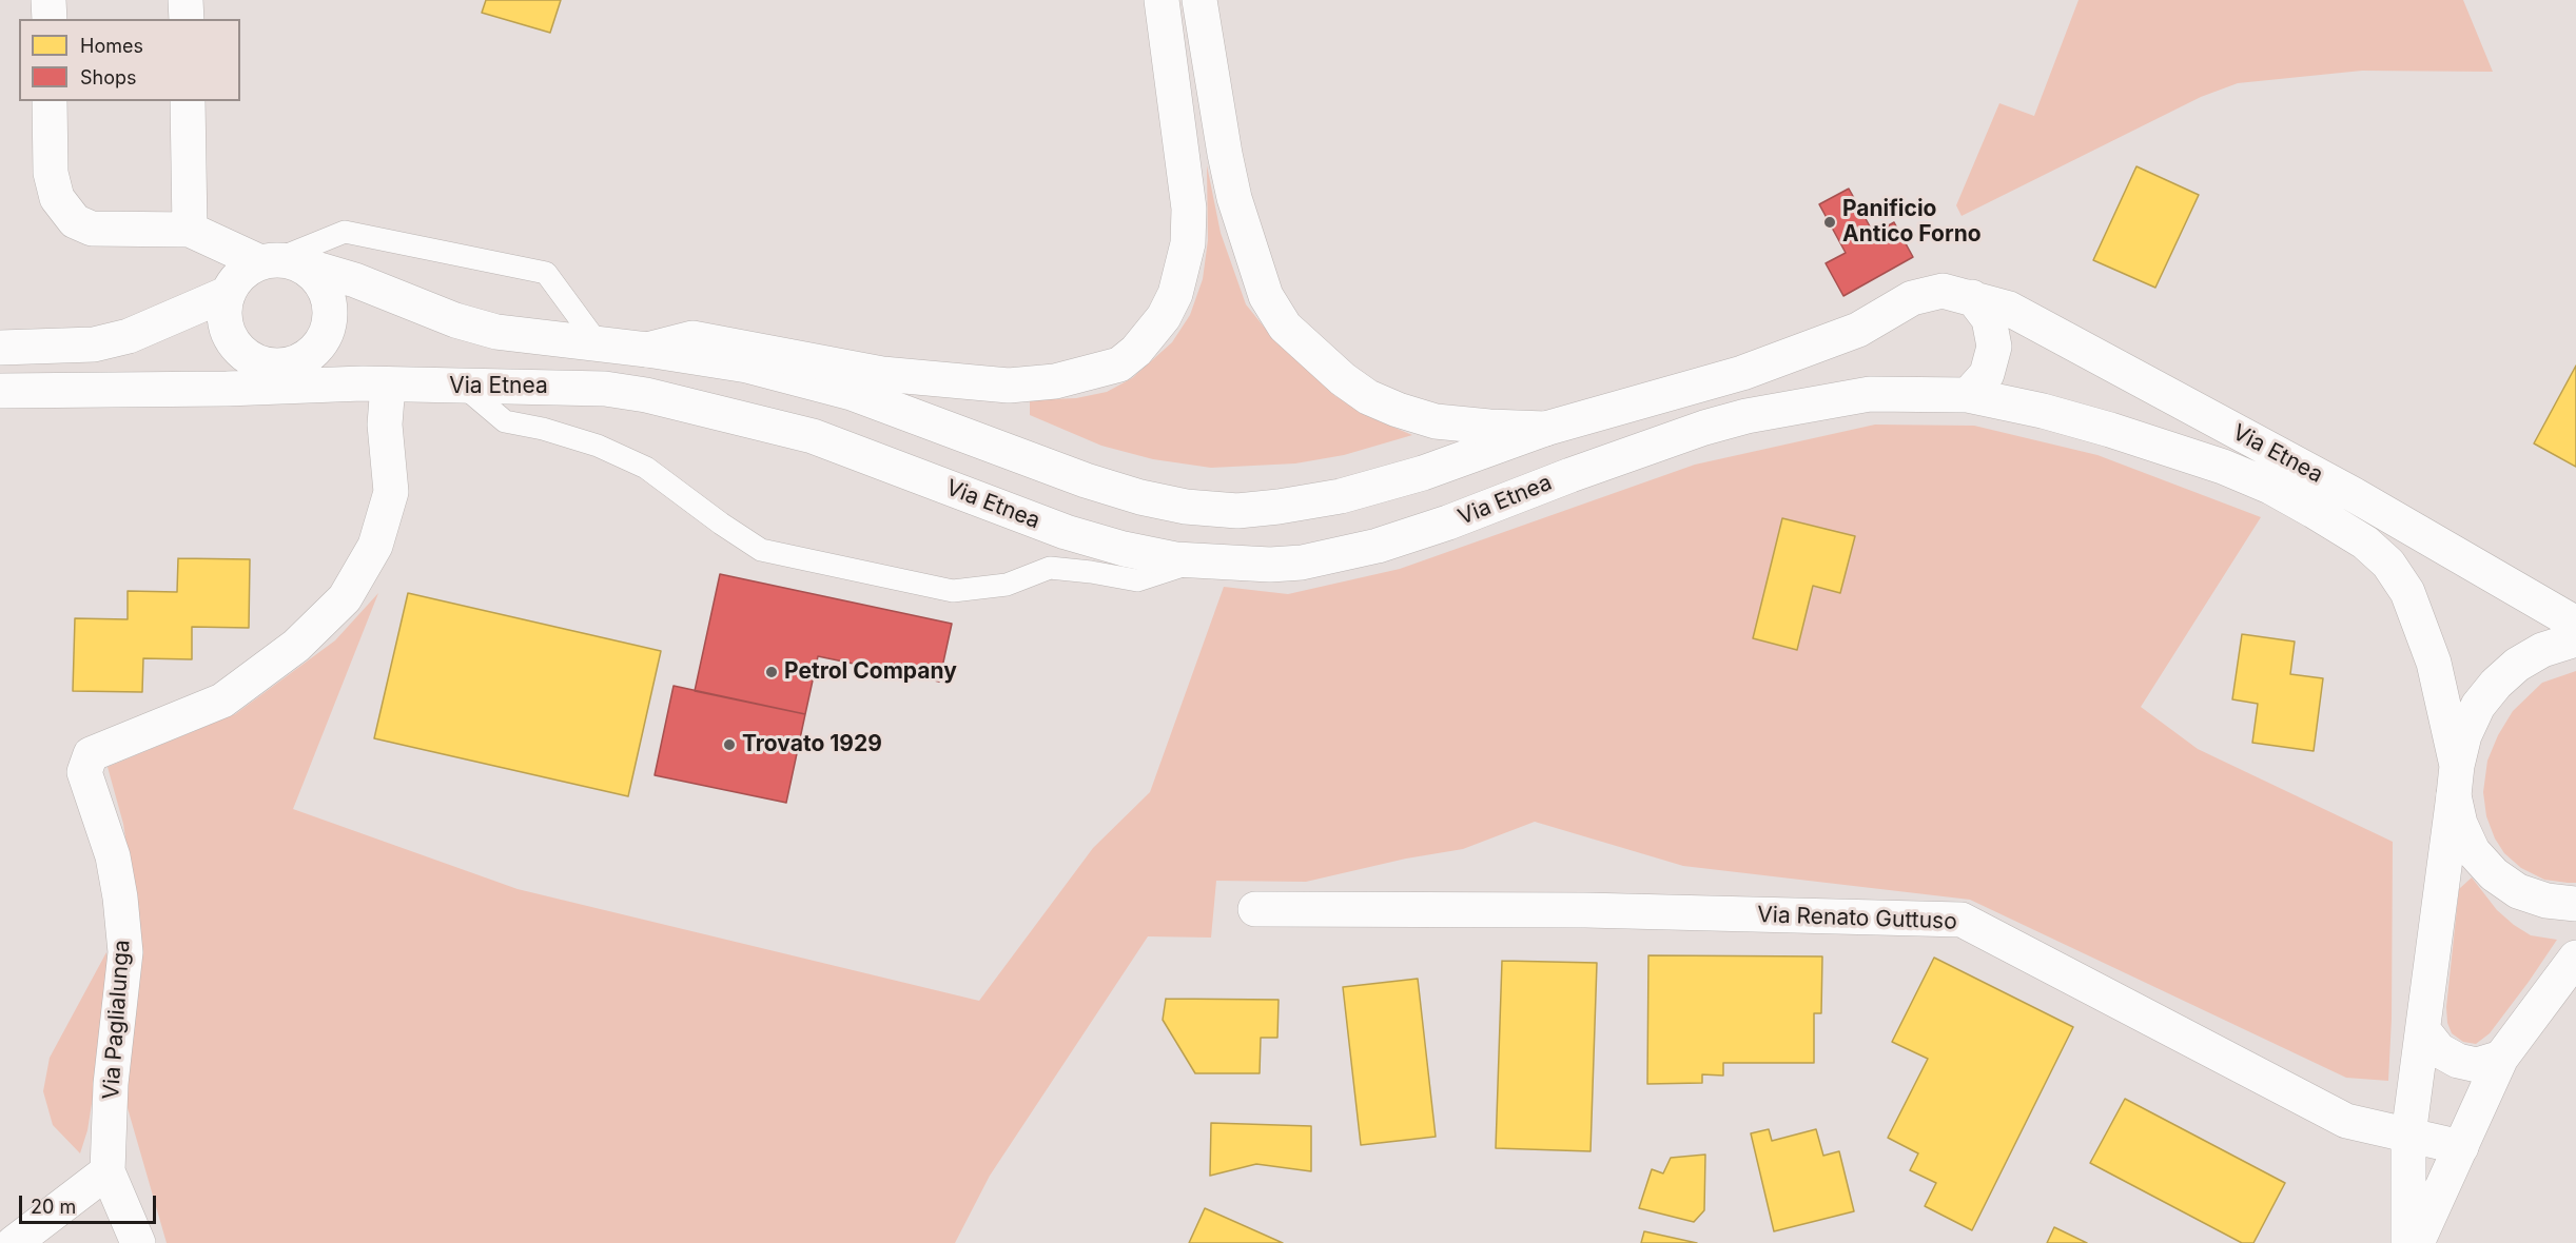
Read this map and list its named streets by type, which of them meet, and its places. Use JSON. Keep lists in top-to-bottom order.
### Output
{
  "streets": {
    "main road": ["Via Etnea", "Via Renato Guttuso", "Via Paglialunga"]
  },
  "crossings": [
    ["Via Etnea", "Via Paglialunga"]
  ],
  "places": ["Panificio Antico Forno", "Petrol Company", "Trovato 1929"],
  "legend": ["Homes", "Shops"],
  "scale_bar": "20 m"
}
